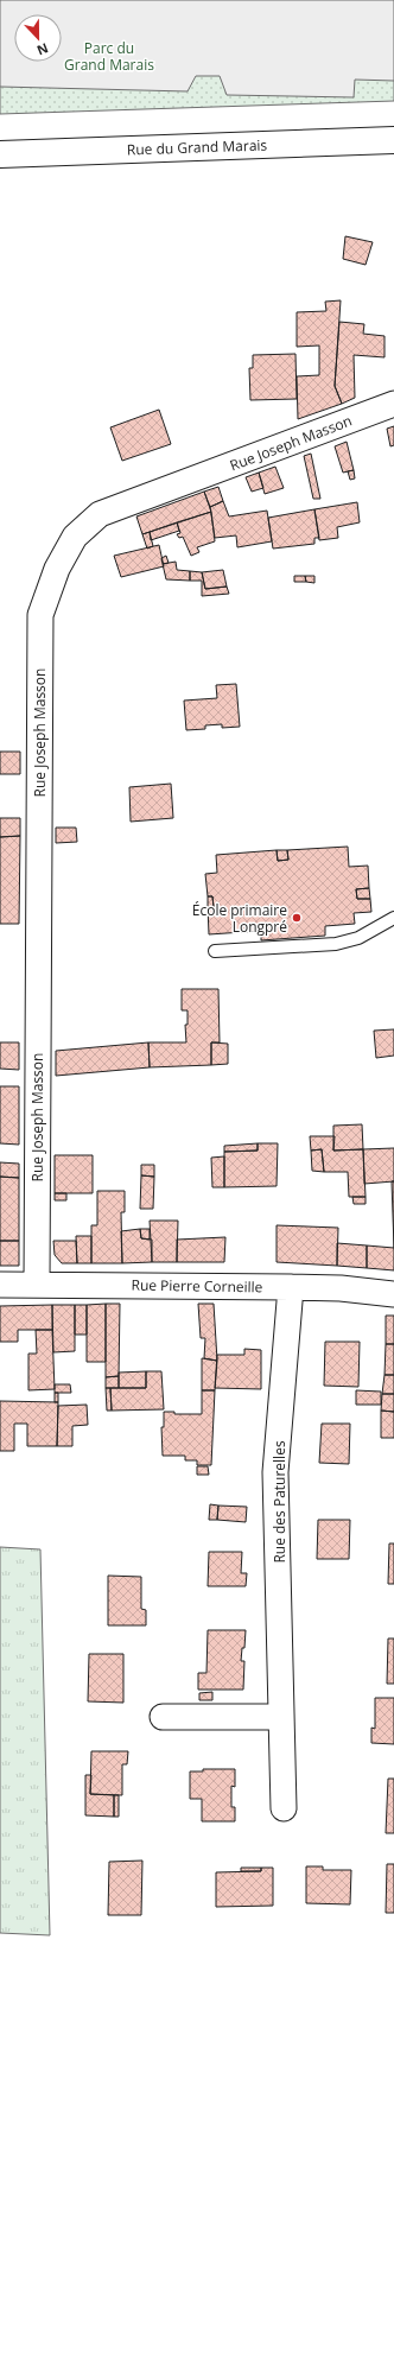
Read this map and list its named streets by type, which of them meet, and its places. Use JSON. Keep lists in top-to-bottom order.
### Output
{
  "streets": {
    "street": [
      "Rue du Grand Marais",
      "Rue Joseph Masson",
      "Rue Pierre Corneille",
      "Rue des Paturelles"
    ]
  },
  "crossings": [
    ["Rue Joseph Masson", "Rue Pierre Corneille"],
    ["Rue Pierre Corneille", "Rue des Paturelles"]
  ],
  "parks": ["Parc du Grand Marais"],
  "places": ["École primaire Longpré"],
  "north": "bottom"
}
